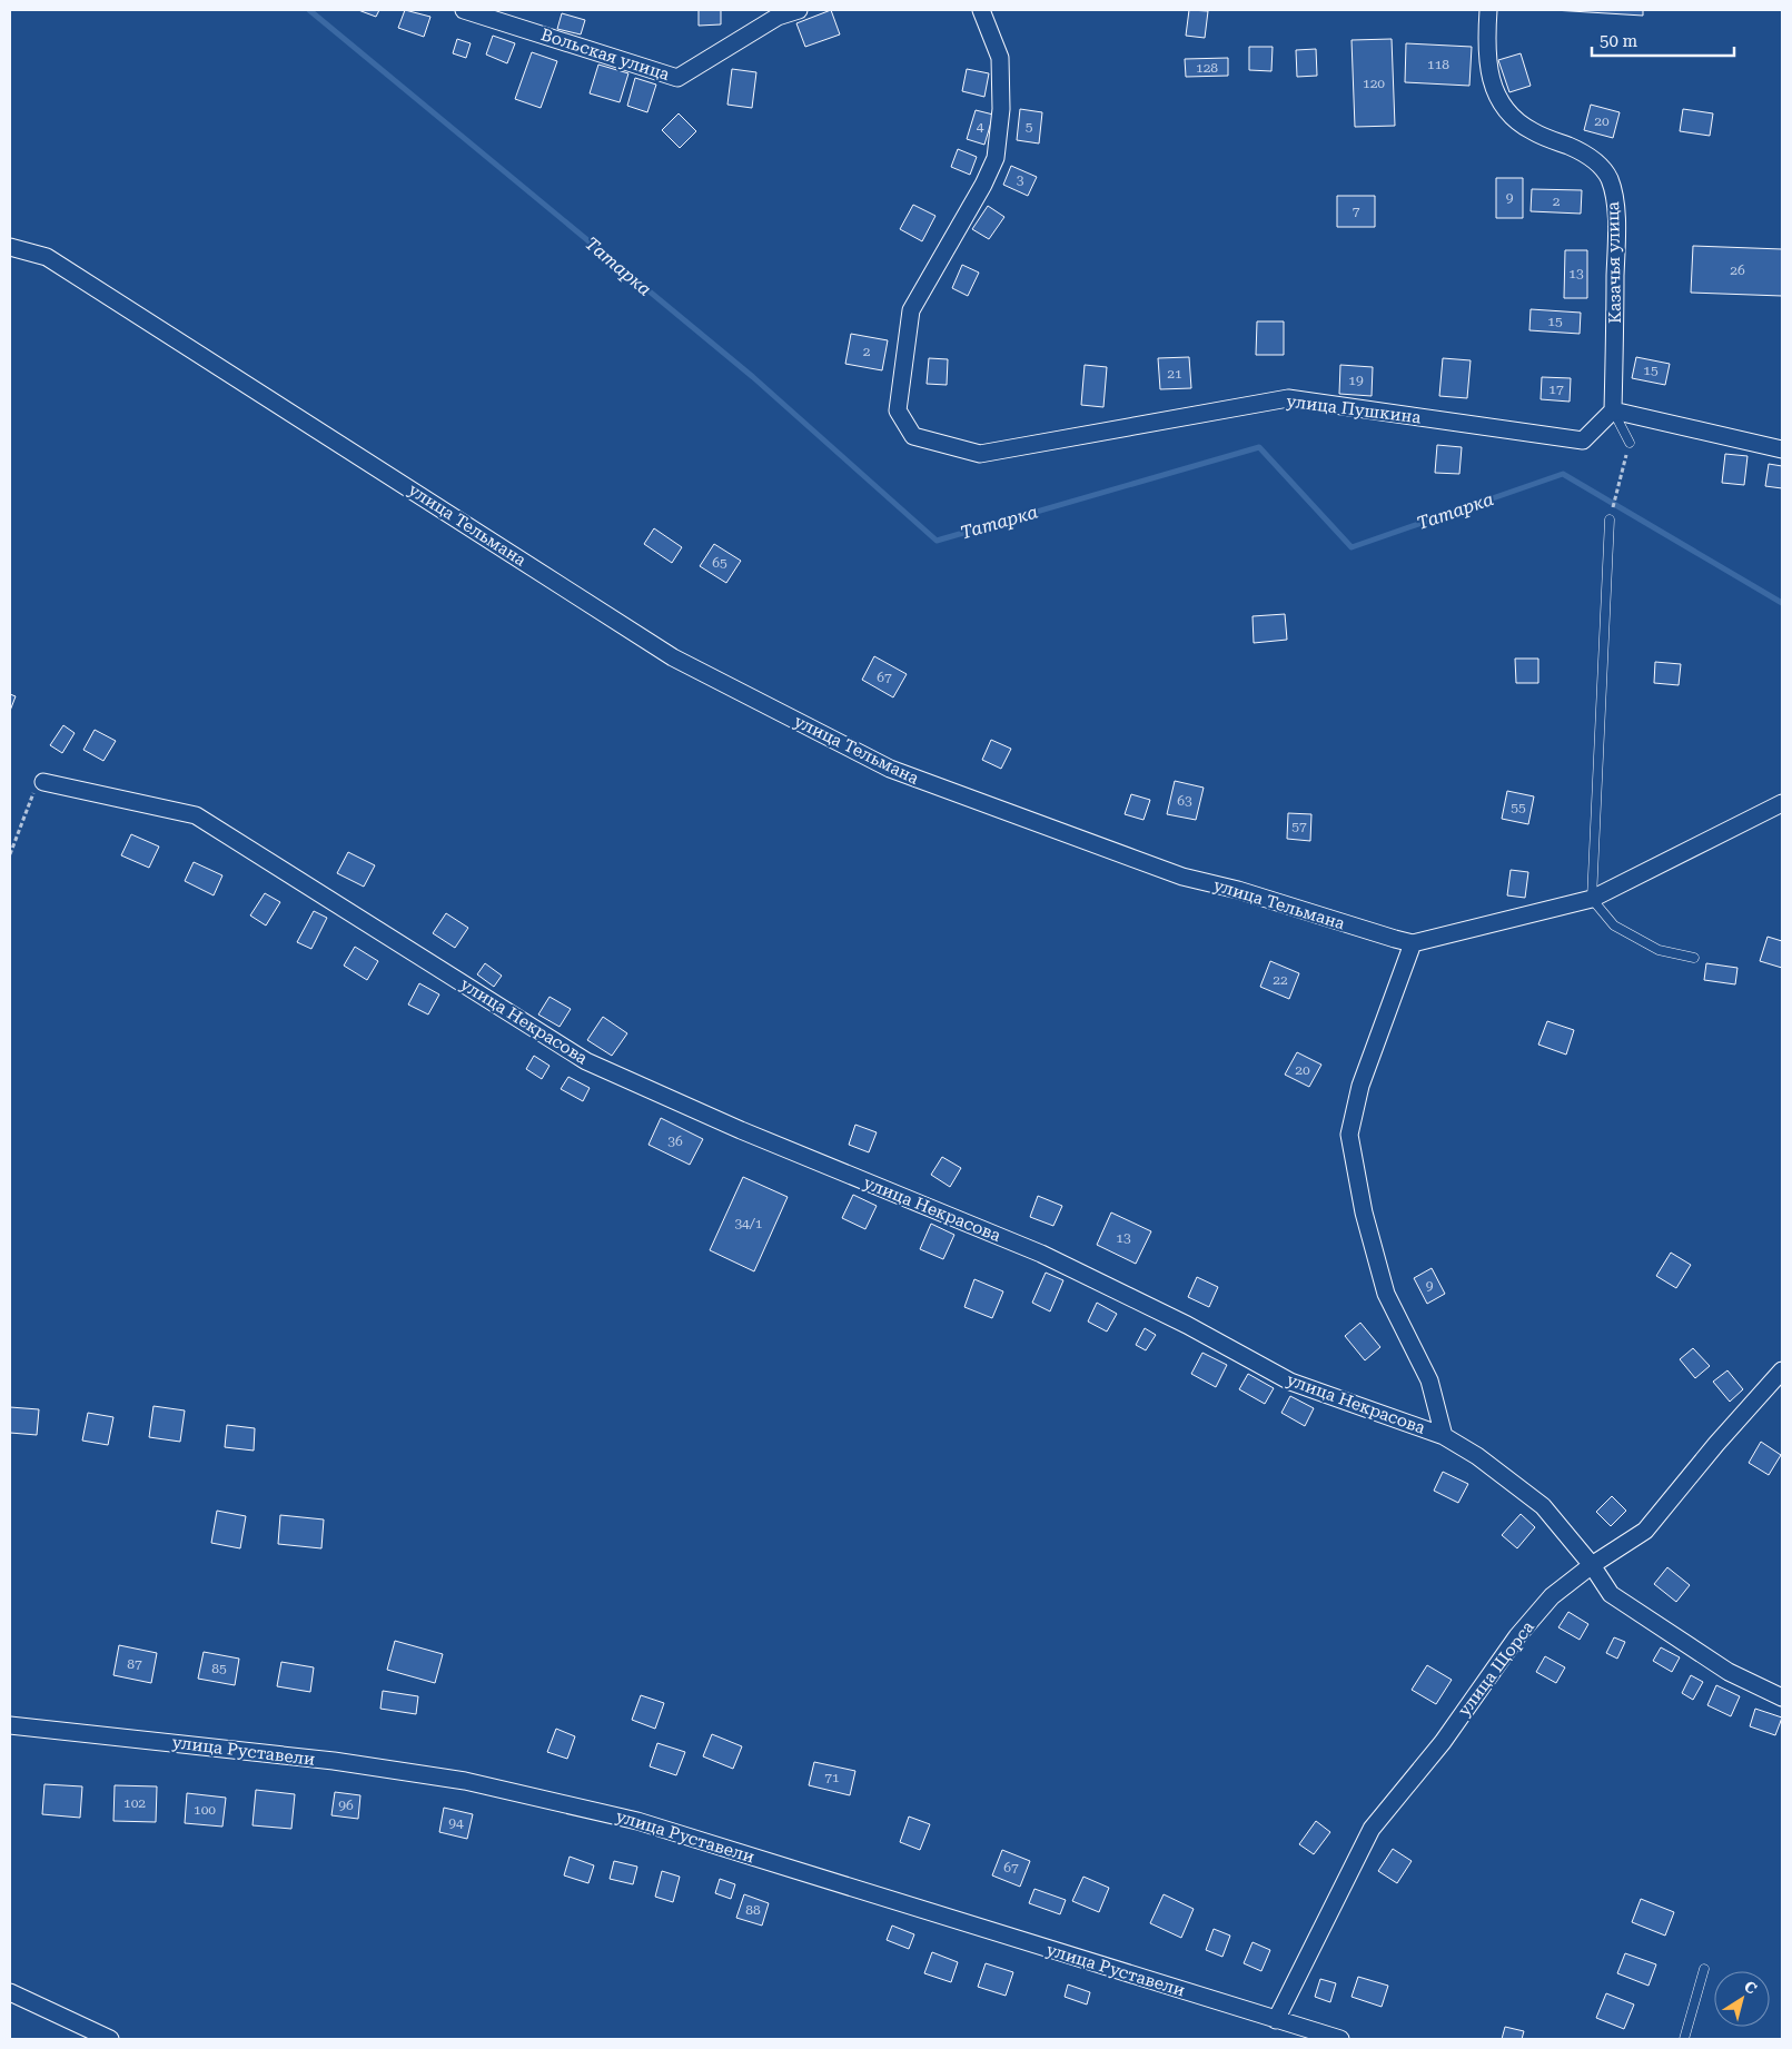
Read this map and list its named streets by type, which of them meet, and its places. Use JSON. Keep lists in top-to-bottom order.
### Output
{
  "streets": {
    "street": [
      "Вольская улица",
      "Казачья улица",
      "улица Пушкина",
      "улица Тельмана",
      "улица Некрасова",
      "улица Щорса",
      "улица Руставели"
    ]
  },
  "crossings": [
    ["Казачья улица", "улица Пушкина"],
    ["улица Некрасова", "улица Щорса"],
    ["улица Щорса", "улица Руставели"]
  ],
  "water": ["Татарка"],
  "house_numbers": [
    "118",
    "128",
    "120",
    "20",
    "4",
    "5",
    "3",
    "9",
    "2",
    "7",
    "26",
    "13",
    "15",
    "2",
    "15",
    "21",
    "19",
    "17",
    "65",
    "67",
    "63",
    "55",
    "57",
    "22",
    "20",
    "36",
    "34/1",
    "13",
    "9",
    "87",
    "85",
    "71",
    "102",
    "96",
    "100",
    "94",
    "67",
    "88"
  ],
  "scale_bar": "50 m",
  "north": "top right"
}
